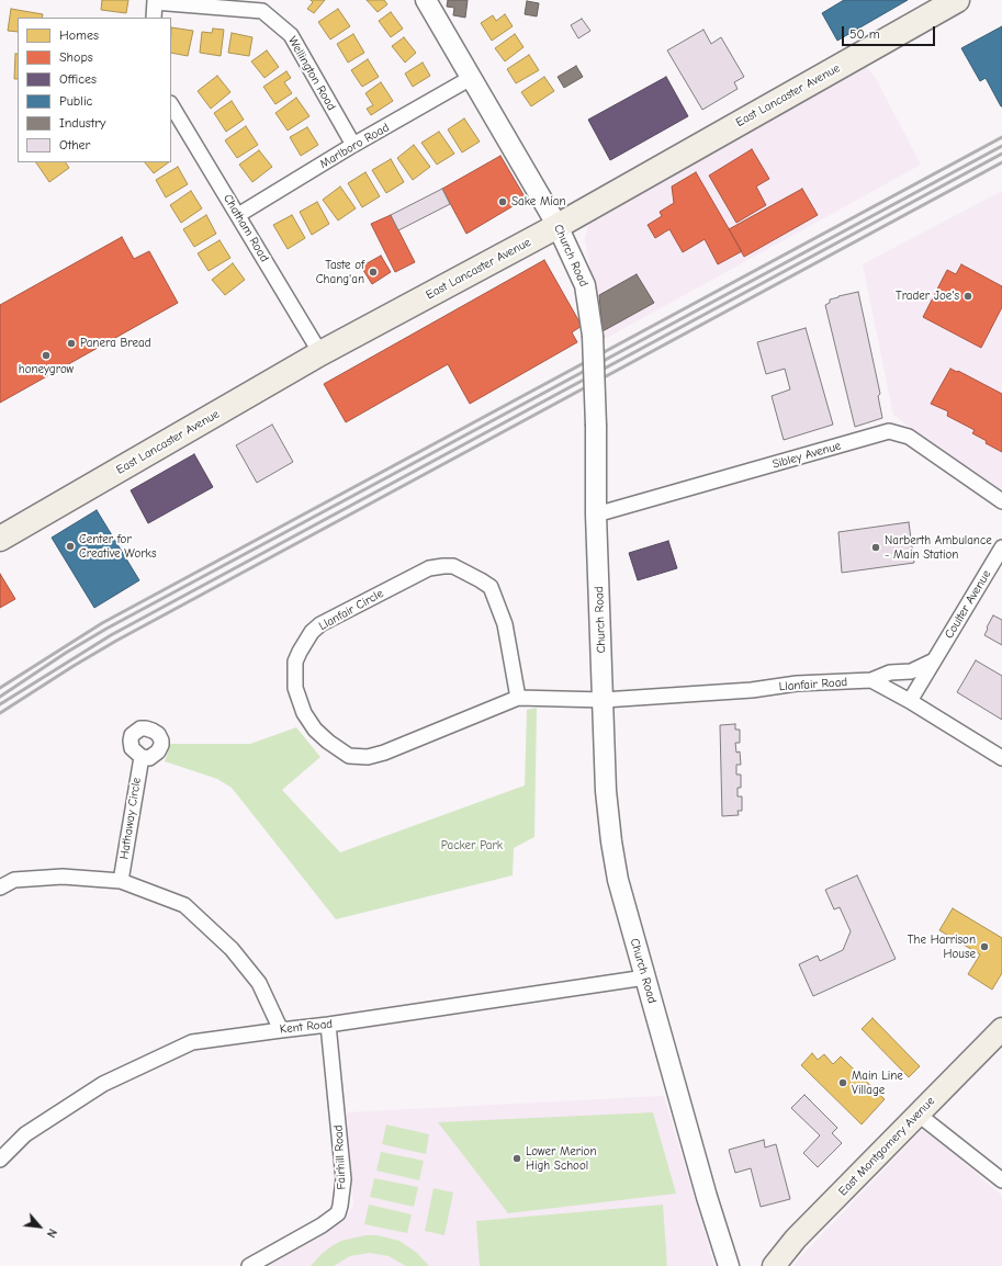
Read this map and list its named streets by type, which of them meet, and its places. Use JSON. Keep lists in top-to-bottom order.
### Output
{
  "streets": {
    "highway": ["East Lancaster Avenue"],
    "main road": ["East Montgomery Avenue"],
    "street": [
      "Wellington Road",
      "Marlboro Road",
      "Chatham Road",
      "Church Road",
      "Sibley Avenue",
      "Coulter Avenue",
      "Llanfair Circle",
      "Llanfair Road",
      "Hathaway Circle",
      "Kent Road",
      "Fairhill Road"
    ]
  },
  "crossings": [
    ["Wellington Road", "Marlboro Road"],
    ["East Lancaster Avenue", "Chatham Road"],
    ["East Lancaster Avenue", "Church Road"],
    ["Marlboro Road", "Chatham Road"],
    ["Marlboro Road", "Church Road"],
    ["Church Road", "Sibley Avenue"],
    ["Church Road", "Llanfair Circle"],
    ["Church Road", "Llanfair Road"],
    ["Church Road", "Kent Road"],
    ["Llanfair Circle", "Llanfair Road"],
    ["Kent Road", "Fairhill Road"]
  ],
  "parks": ["Packer Park"],
  "places": [
    "Sake Mian",
    "Taste of Chang'an",
    "Trader Joe's",
    "Panera Bread",
    "honeygrow",
    "Center for Creative Works",
    "Narberth Ambulance - Main Station",
    "The Harrison House",
    "Main Line Village",
    "Lower Merion High School"
  ],
  "legend": [
    "Homes",
    "Shops",
    "Offices",
    "Public",
    "Industry",
    "Other"
  ],
  "scale_bar": "50 m",
  "north": "bottom right"
}
